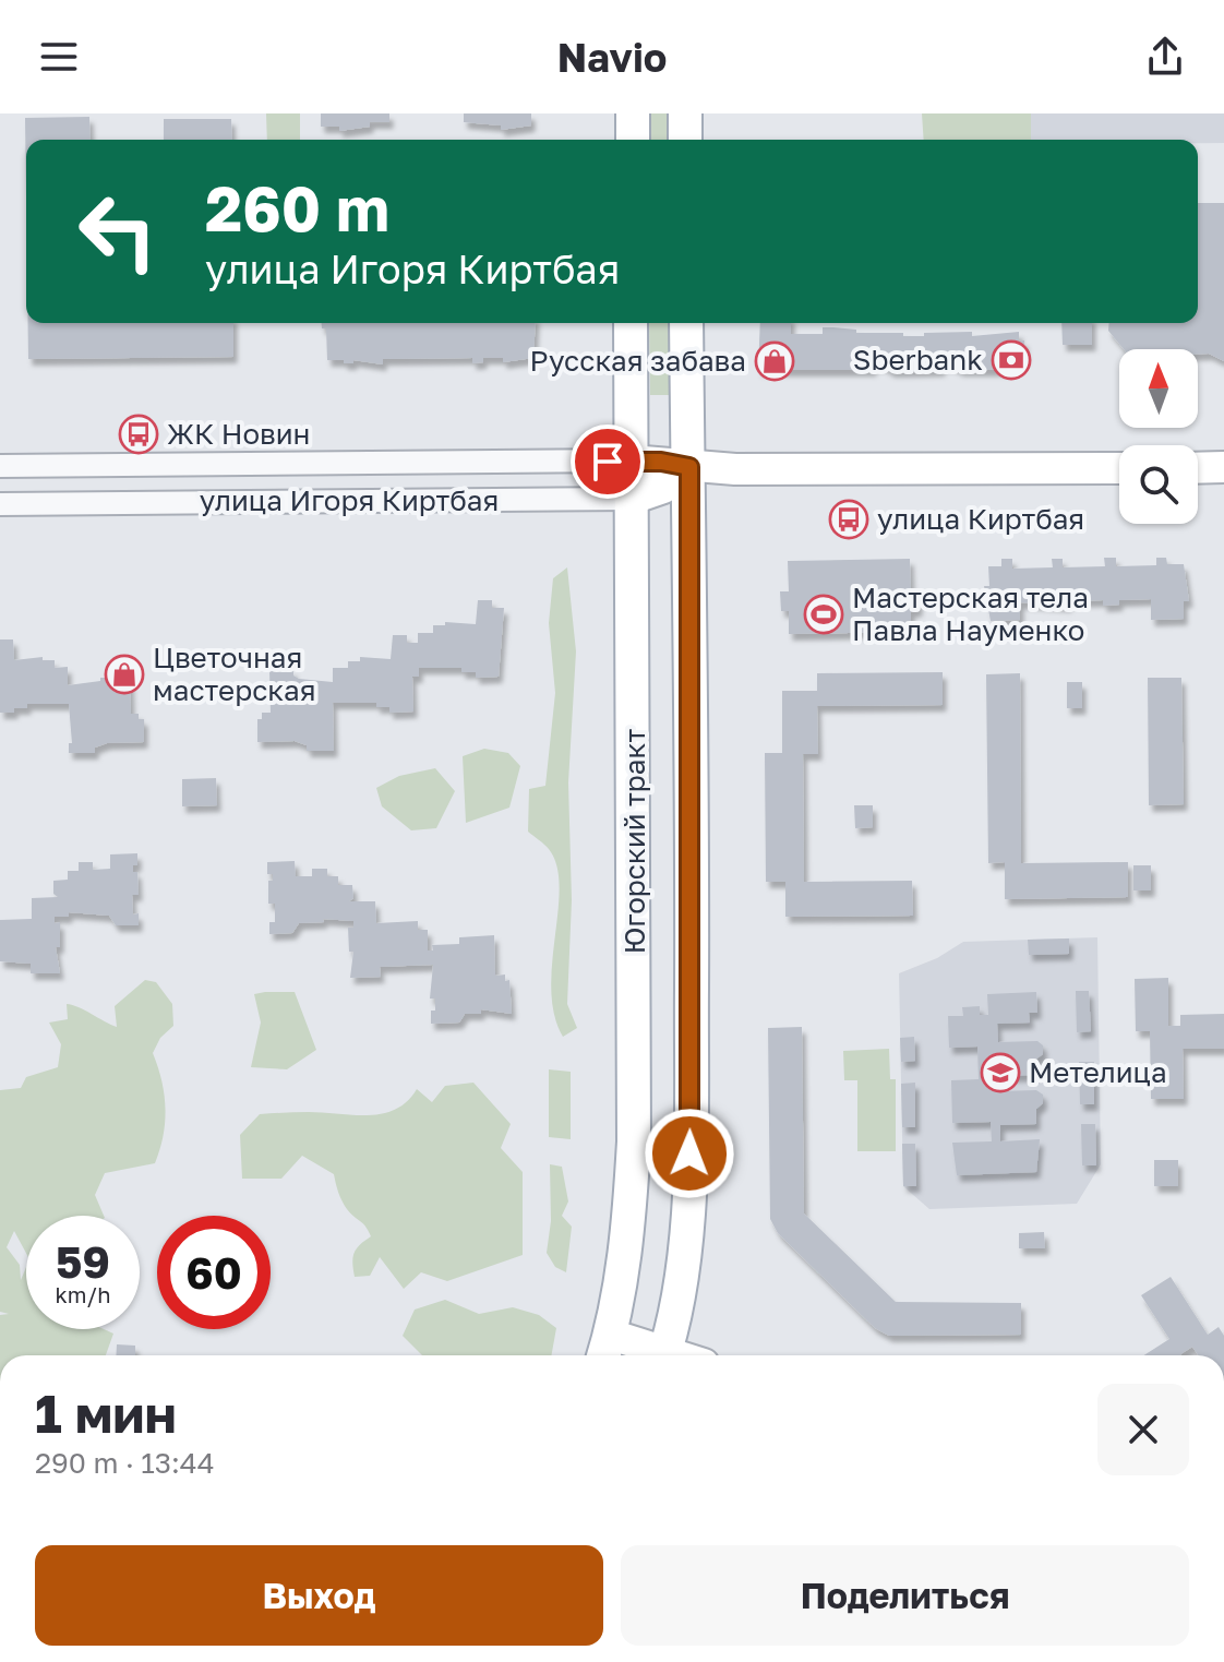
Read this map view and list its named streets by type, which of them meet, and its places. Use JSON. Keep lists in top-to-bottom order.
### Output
{
  "streets": {
    "main road": ["улица Игоря Киртбая", "Югорский тракт"]
  },
  "crossings": [
    ["улица Игоря Киртбая", "Югорский тракт"]
  ],
  "places": {
    "bank": ["Sberbank"],
    "shop": ["Русская забава", "Цветочная мастерская"],
    "bus stop": ["ЖК Новин", "улица Киртбая"],
    "sports": ["Мастерская тела Павла Науменко"],
    "school or university": ["Метелица"]
  },
  "north": "top",
  "page": {
    "header": "Navio",
    "turn": ["260 m", "улица Игоря Киртбая"],
    "speed": "59 km/h",
    "limit": "60",
    "heading": ["1 мин", "290 m · 13:44"],
    "buttons": ["Выход", "Поделиться"]
  }
}
